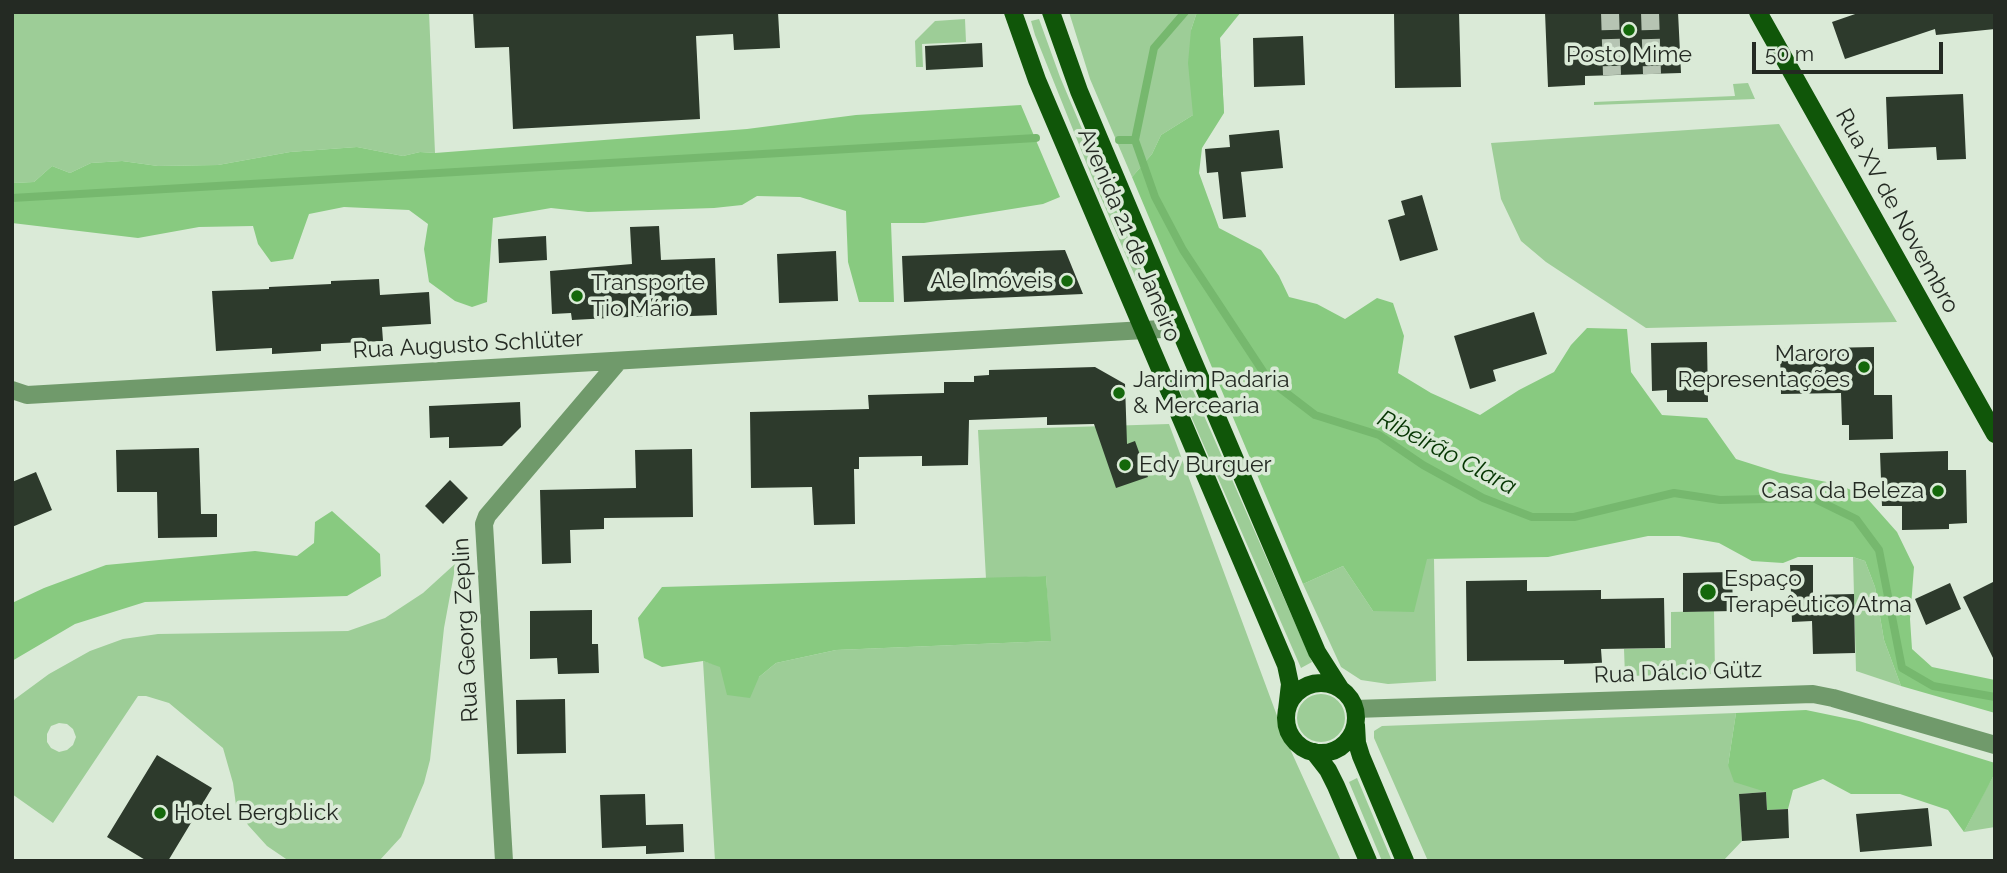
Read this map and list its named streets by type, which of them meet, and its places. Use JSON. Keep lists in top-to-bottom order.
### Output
{
  "streets": {
    "main road": ["Rua XV de Novembro", "Avenida 21 de Janeiro"],
    "street": ["Rua Augusto Schlüter", "Rua Georg Zeplin", "Rua Dálcio Gütz"]
  },
  "crossings": [
    ["Avenida 21 de Janeiro", "Rua Augusto Schlüter"],
    ["Avenida 21 de Janeiro", "Rua Dálcio Gütz"],
    ["Rua Augusto Schlüter", "Rua Georg Zeplin"]
  ],
  "water": ["Ribeirão Clara"],
  "places": [
    "Posto Mime",
    "Ale Imóveis",
    "Transporte Tio Mário",
    "Maroro Representações",
    "Jardim Padaria & Mercearia",
    "Edy Burguer",
    "Casa da Beleza",
    "Espaço Terapêutico Atma",
    "Hotel Bergblick"
  ],
  "scale_bar": "50 m"
}
